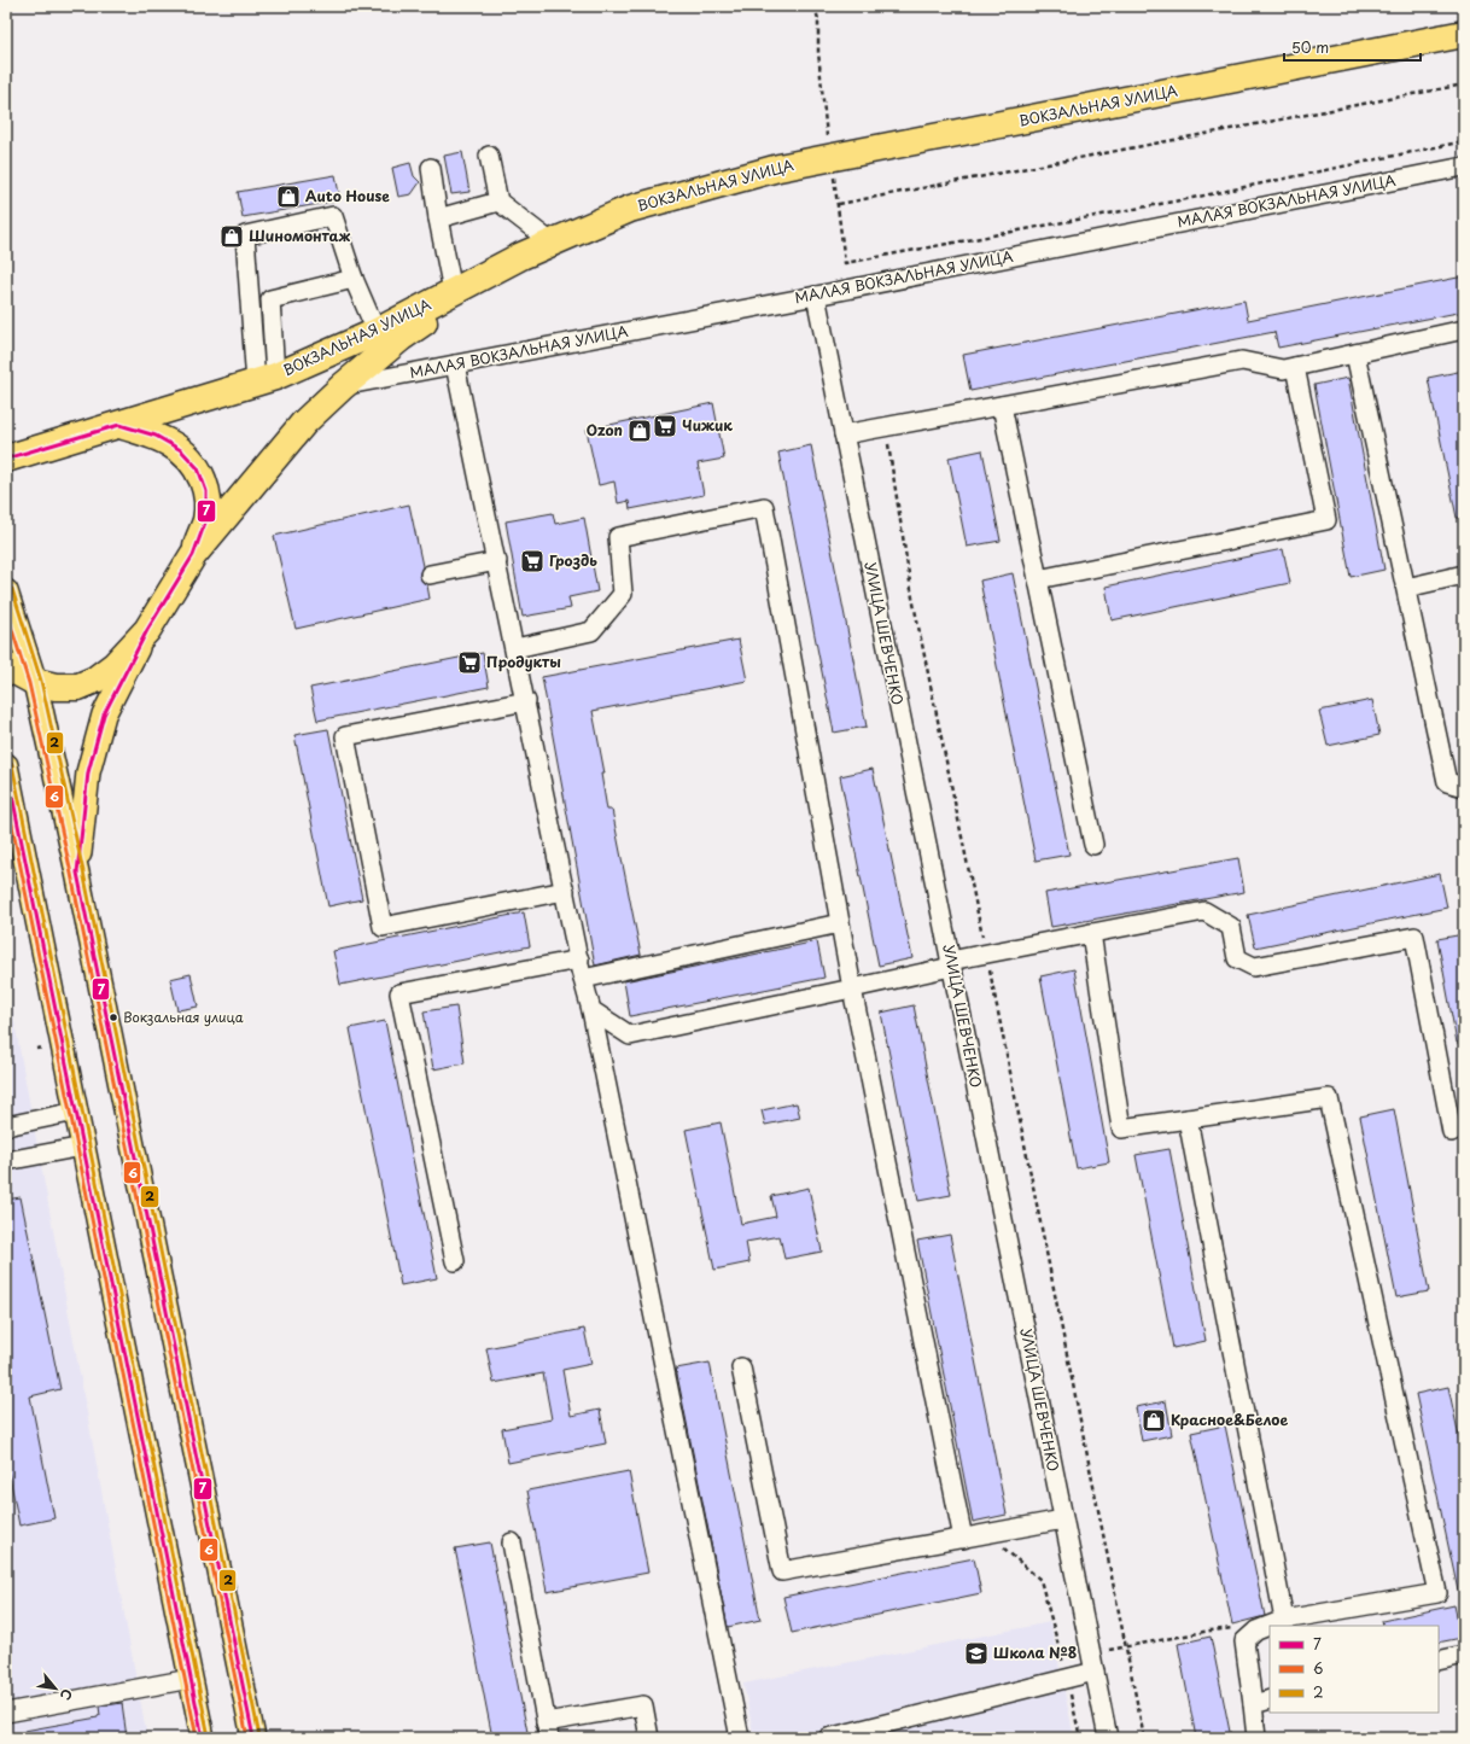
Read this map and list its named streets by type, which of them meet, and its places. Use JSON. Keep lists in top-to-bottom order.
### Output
{
  "streets": {
    "highway": ["ВОКЗАЛЬНАЯ УЛИЦА"],
    "street": ["МАЛАЯ ВОКЗАЛЬНАЯ УЛИЦА", "УЛИЦА ШЕВЧЕНКО"]
  },
  "crossings": [
    ["МАЛАЯ ВОКЗАЛЬНАЯ УЛИЦА", "УЛИЦА ШЕВЧЕНКО"]
  ],
  "places": {
    "shop": [
      "Auto House",
      "Шиномонтаж",
      "Ozon",
      "Красное&Белое"
    ],
    "supermarket": ["Чижик", "Гроздь", "Продукты"],
    "other": ["Вокзальная улица"],
    "school or university": ["Школа №8"]
  },
  "lines": ["transit line 7", "transit line 2", "transit line 6"],
  "legend": ["7", "6", "2"],
  "scale_bar": "50 m",
  "north": "bottom right"
}
